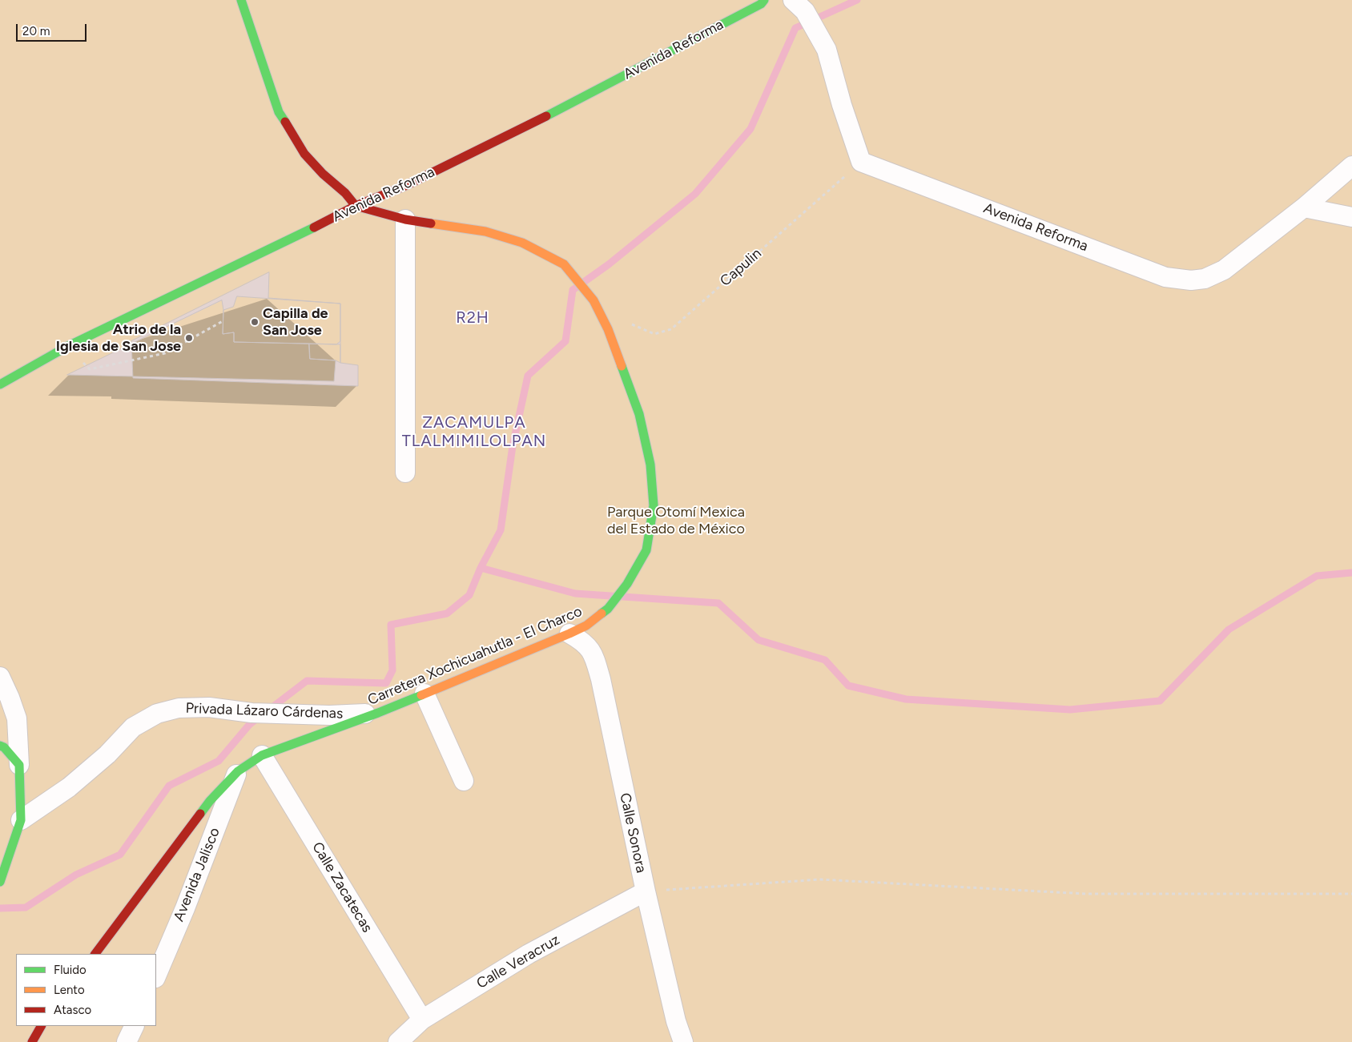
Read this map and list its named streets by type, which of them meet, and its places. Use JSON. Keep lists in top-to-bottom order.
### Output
{
  "streets": {
    "main road": ["Avenida Reforma", "Carretera Xochicuahutla - El Charco"],
    "street": [
      "Privada Lázaro Cárdenas",
      "Calle Sonora",
      "Avenida Jalisco",
      "Calle Zacatecas",
      "Calle Veracruz"
    ],
    "path": ["Capulin"]
  },
  "crossings": [
    ["Avenida Reforma", "Capulin"],
    ["Avenida Reforma", "Carretera Xochicuahutla - El Charco"],
    ["Capulin", "Carretera Xochicuahutla - El Charco"],
    ["Carretera Xochicuahutla - El Charco", "Privada Lázaro Cárdenas"],
    ["Carretera Xochicuahutla - El Charco", "Calle Sonora"],
    ["Carretera Xochicuahutla - El Charco", "Avenida Jalisco"],
    ["Carretera Xochicuahutla - El Charco", "Calle Zacatecas"],
    ["Calle Sonora", "Calle Veracruz"],
    ["Calle Zacatecas", "Calle Veracruz"]
  ],
  "districts": ["R2H", "ZACAMULPA TLALMIMILOLPAN"],
  "parks": ["Parque Otomí Mexica del Estado de México"],
  "places": ["Capilla de San Jose", "Atrio de la Iglesia de San Jose"],
  "legend": ["Fluido", "Lento", "Atasco"],
  "scale_bar": "20 m"
}
